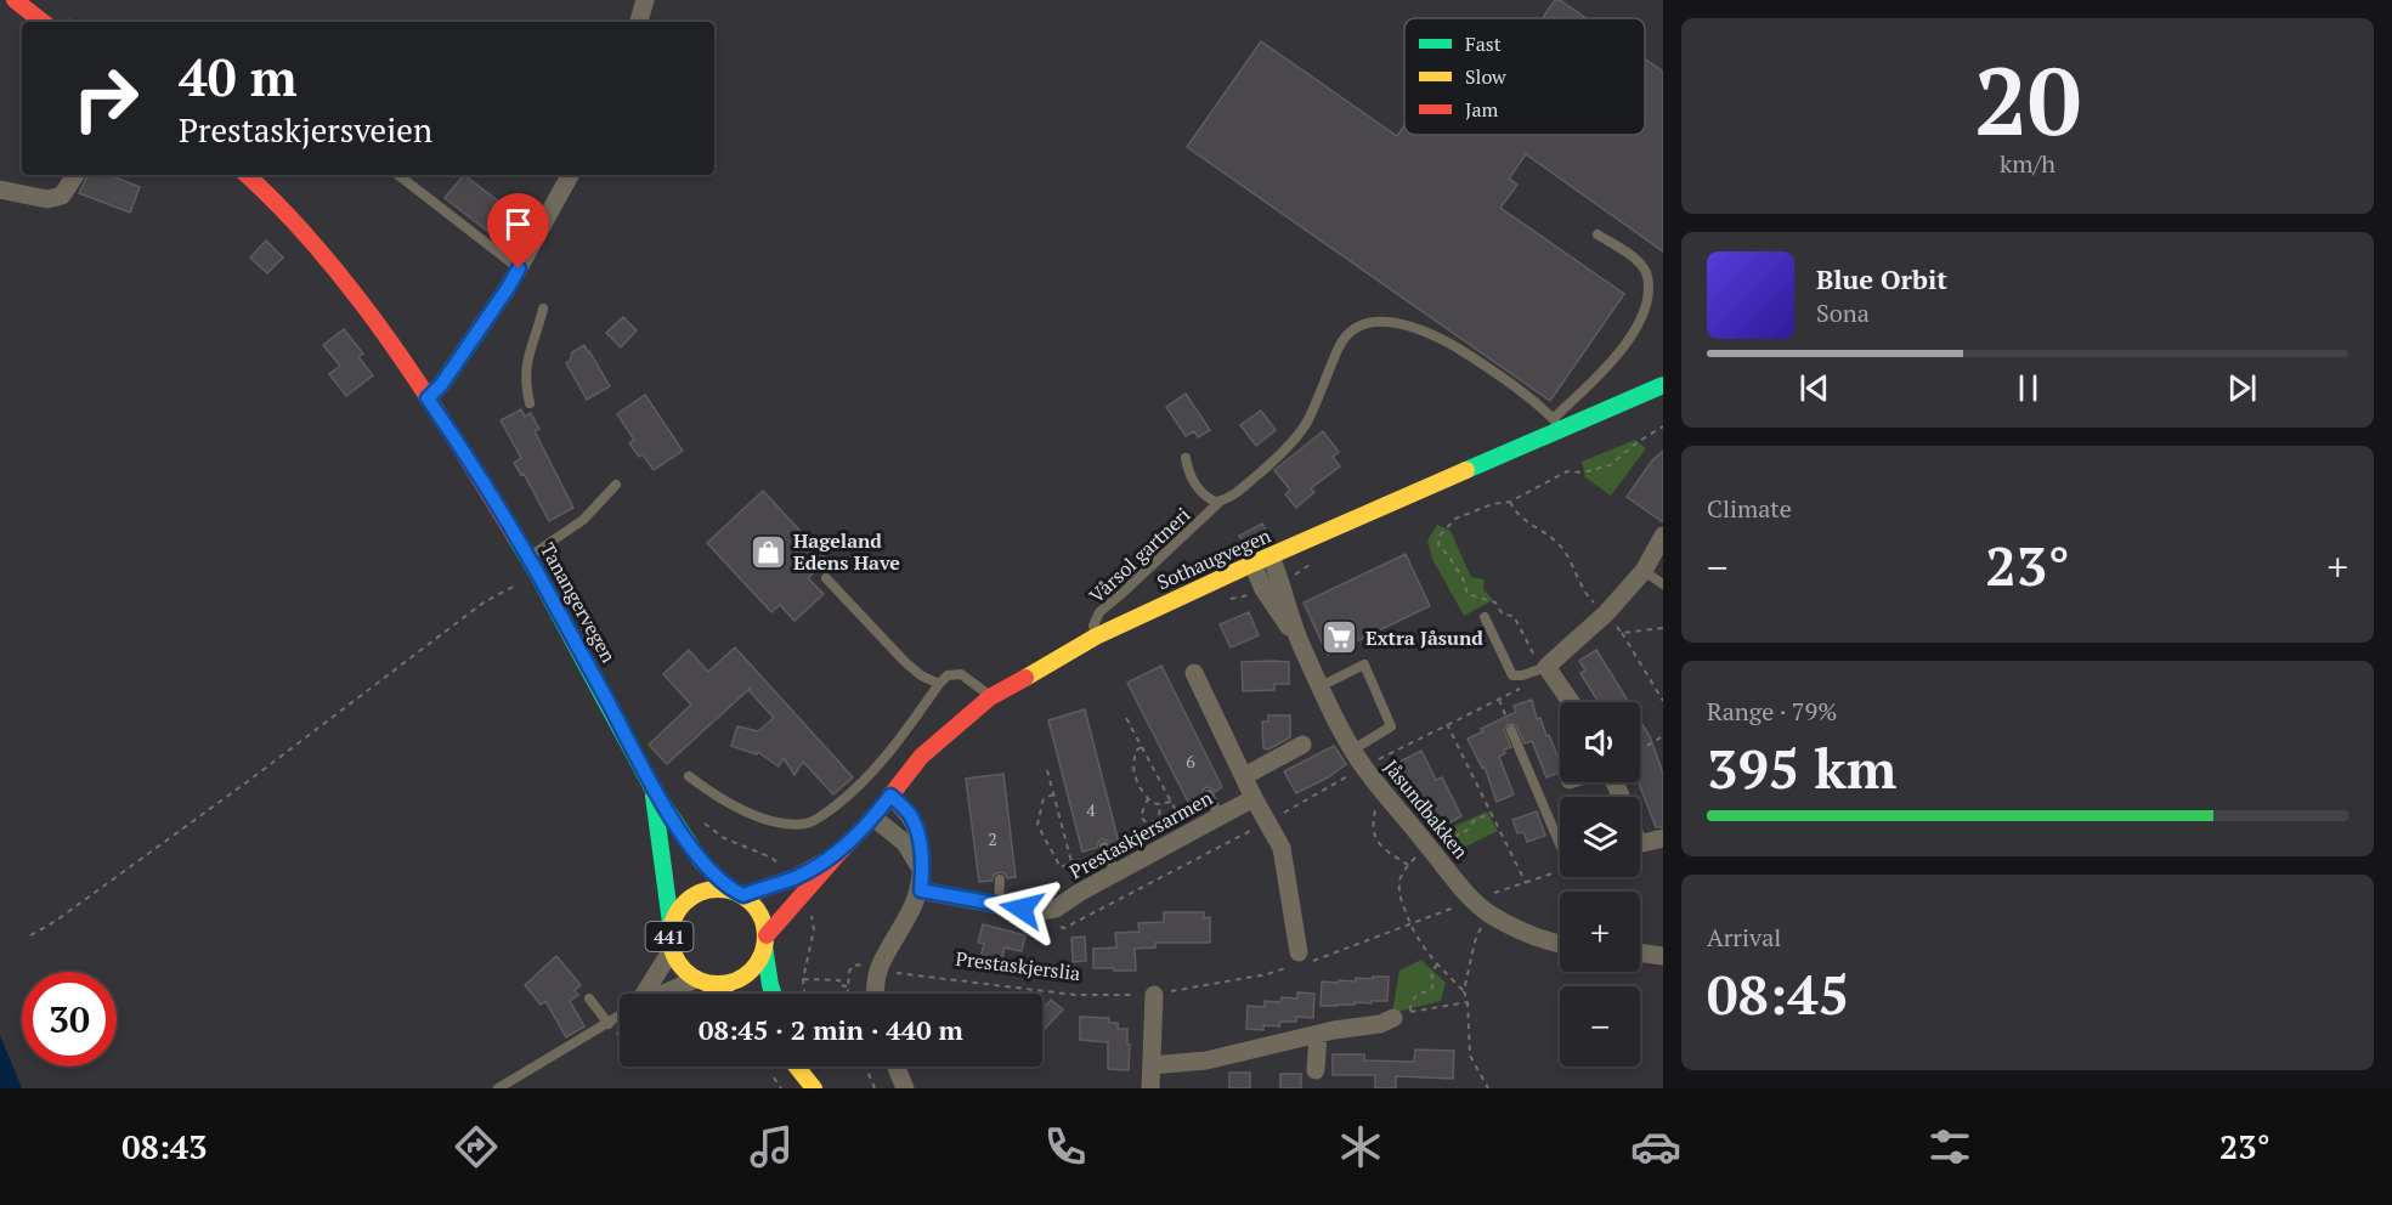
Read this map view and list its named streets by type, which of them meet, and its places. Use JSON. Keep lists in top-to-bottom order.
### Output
{
  "streets": {
    "main road": ["Sothaugvegen", "Tanangervegen", "441"],
    "street": ["Jåsundbakken", "Prestaskjersarmen"],
    "lane": ["Vårsol gartneri"],
    "path": ["Prestaskjerslia"]
  },
  "crossings": [
    ["Vårsol gartneri", "Sothaugvegen"],
    ["Sothaugvegen", "Tanangervegen"],
    ["Sothaugvegen", "Jåsundbakken"],
    ["Sothaugvegen", "441"],
    ["Tanangervegen", "441"]
  ],
  "places": {
    "shop": ["Hageland Edens Have"],
    "supermarket": ["Extra Jåsund"]
  },
  "house_numbers": ["6", "4", "2"],
  "legend": ["Fast", "Slow", "Jam"],
  "page": {
    "tile": [
      ["20", "km/h"],
      "Climate",
      ["Range · 79%", "395 km"],
      ["Arrival", "08:45"]
    ],
    "turn": ["40 m", "Prestaskjersveien"],
    "song": ["Blue Orbit", "Sona"],
    "heat": ["−", "23°", "+"],
    "map_buttons": ["+", "−"],
    "limit": "30",
    "trip": "08:45 · 2 min · 440 m",
    "tabs": ["08:43", "23°"]
  }
}
